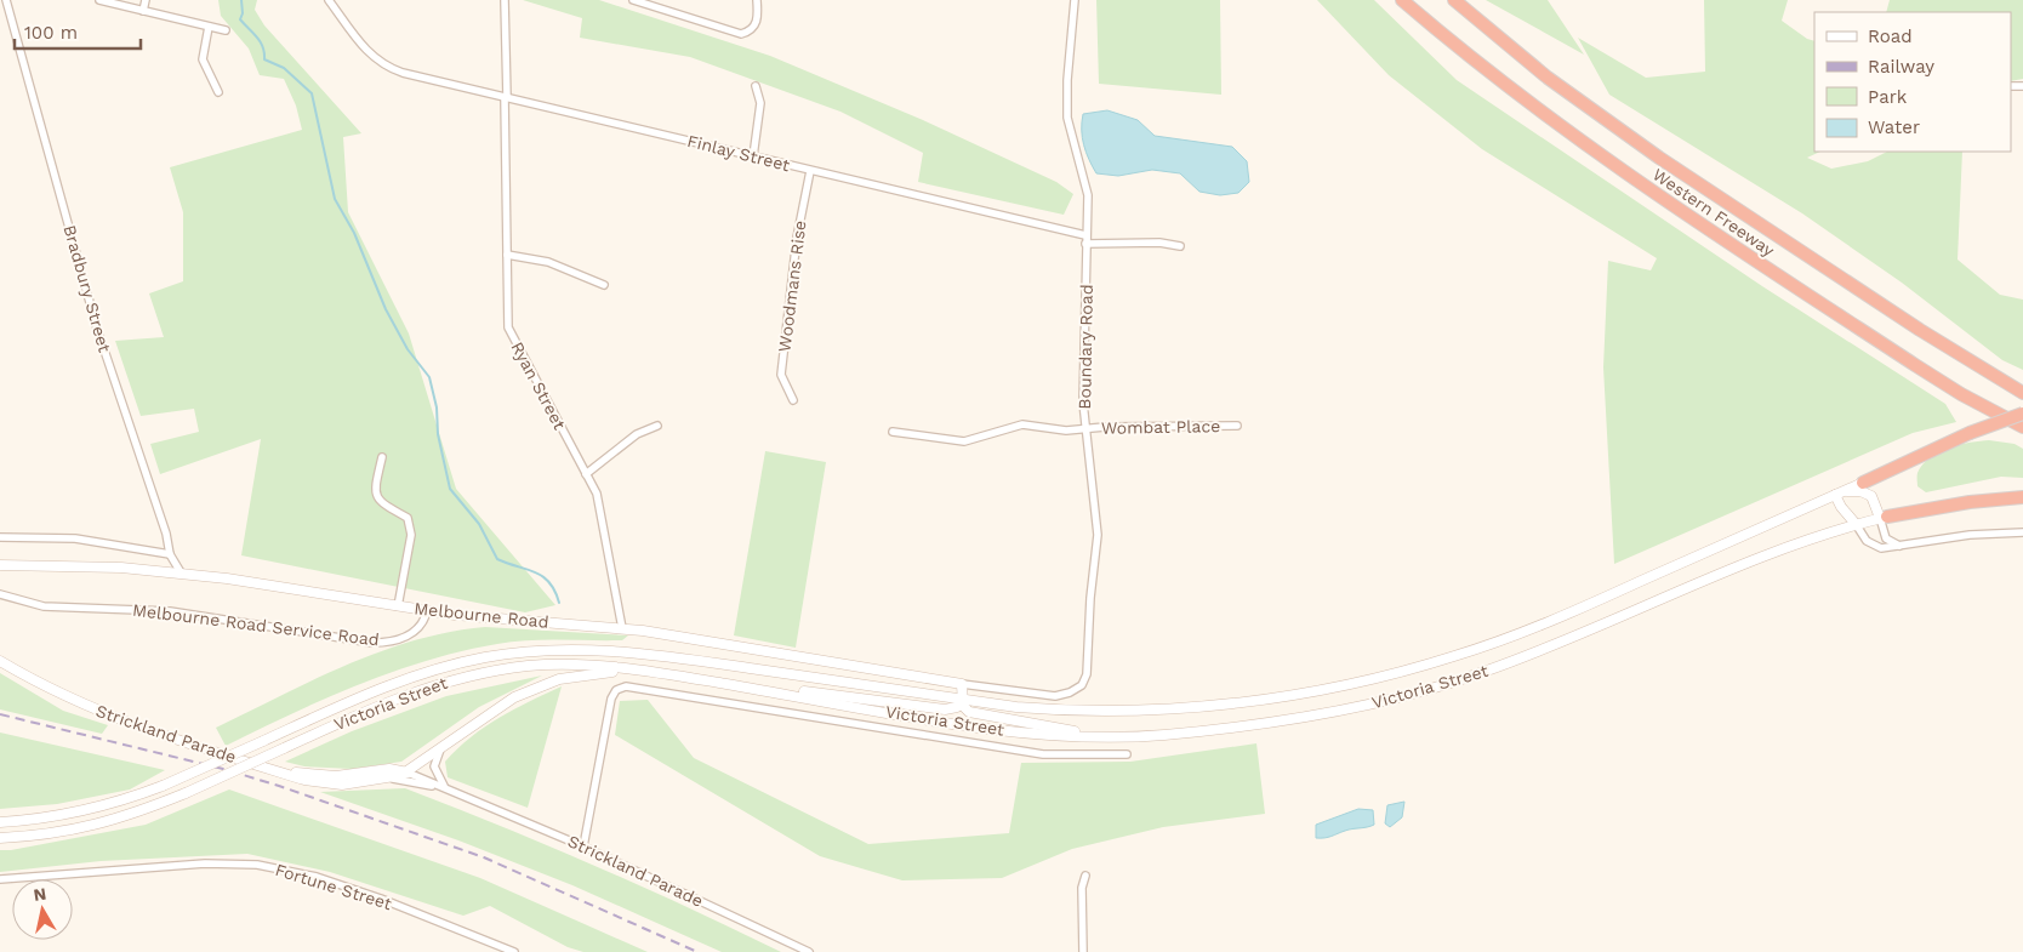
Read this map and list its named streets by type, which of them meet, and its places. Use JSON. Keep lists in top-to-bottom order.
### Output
{
  "streets": {
    "highway": ["Western Freeway"],
    "main road": ["Melbourne Road", "Victoria Street", "Strickland Parade"],
    "street": [
      "Finlay Street",
      "Woodmans Rise",
      "Bradbury Street",
      "Boundary Road",
      "Ryan Street",
      "Wombat Place",
      "Melbourne Road Service Road",
      "Fortune Street"
    ]
  },
  "crossings": [
    ["Finlay Street", "Woodmans Rise"],
    ["Finlay Street", "Boundary Road"],
    ["Finlay Street", "Ryan Street"],
    ["Bradbury Street", "Melbourne Road"],
    ["Boundary Road", "Wombat Place"],
    ["Boundary Road", "Melbourne Road"],
    ["Ryan Street", "Melbourne Road"],
    ["Melbourne Road", "Melbourne Road Service Road"]
  ],
  "legend": [
    "Road",
    "Railway",
    "Park",
    "Water"
  ],
  "scale_bar": "100 m",
  "north": "top"
}
